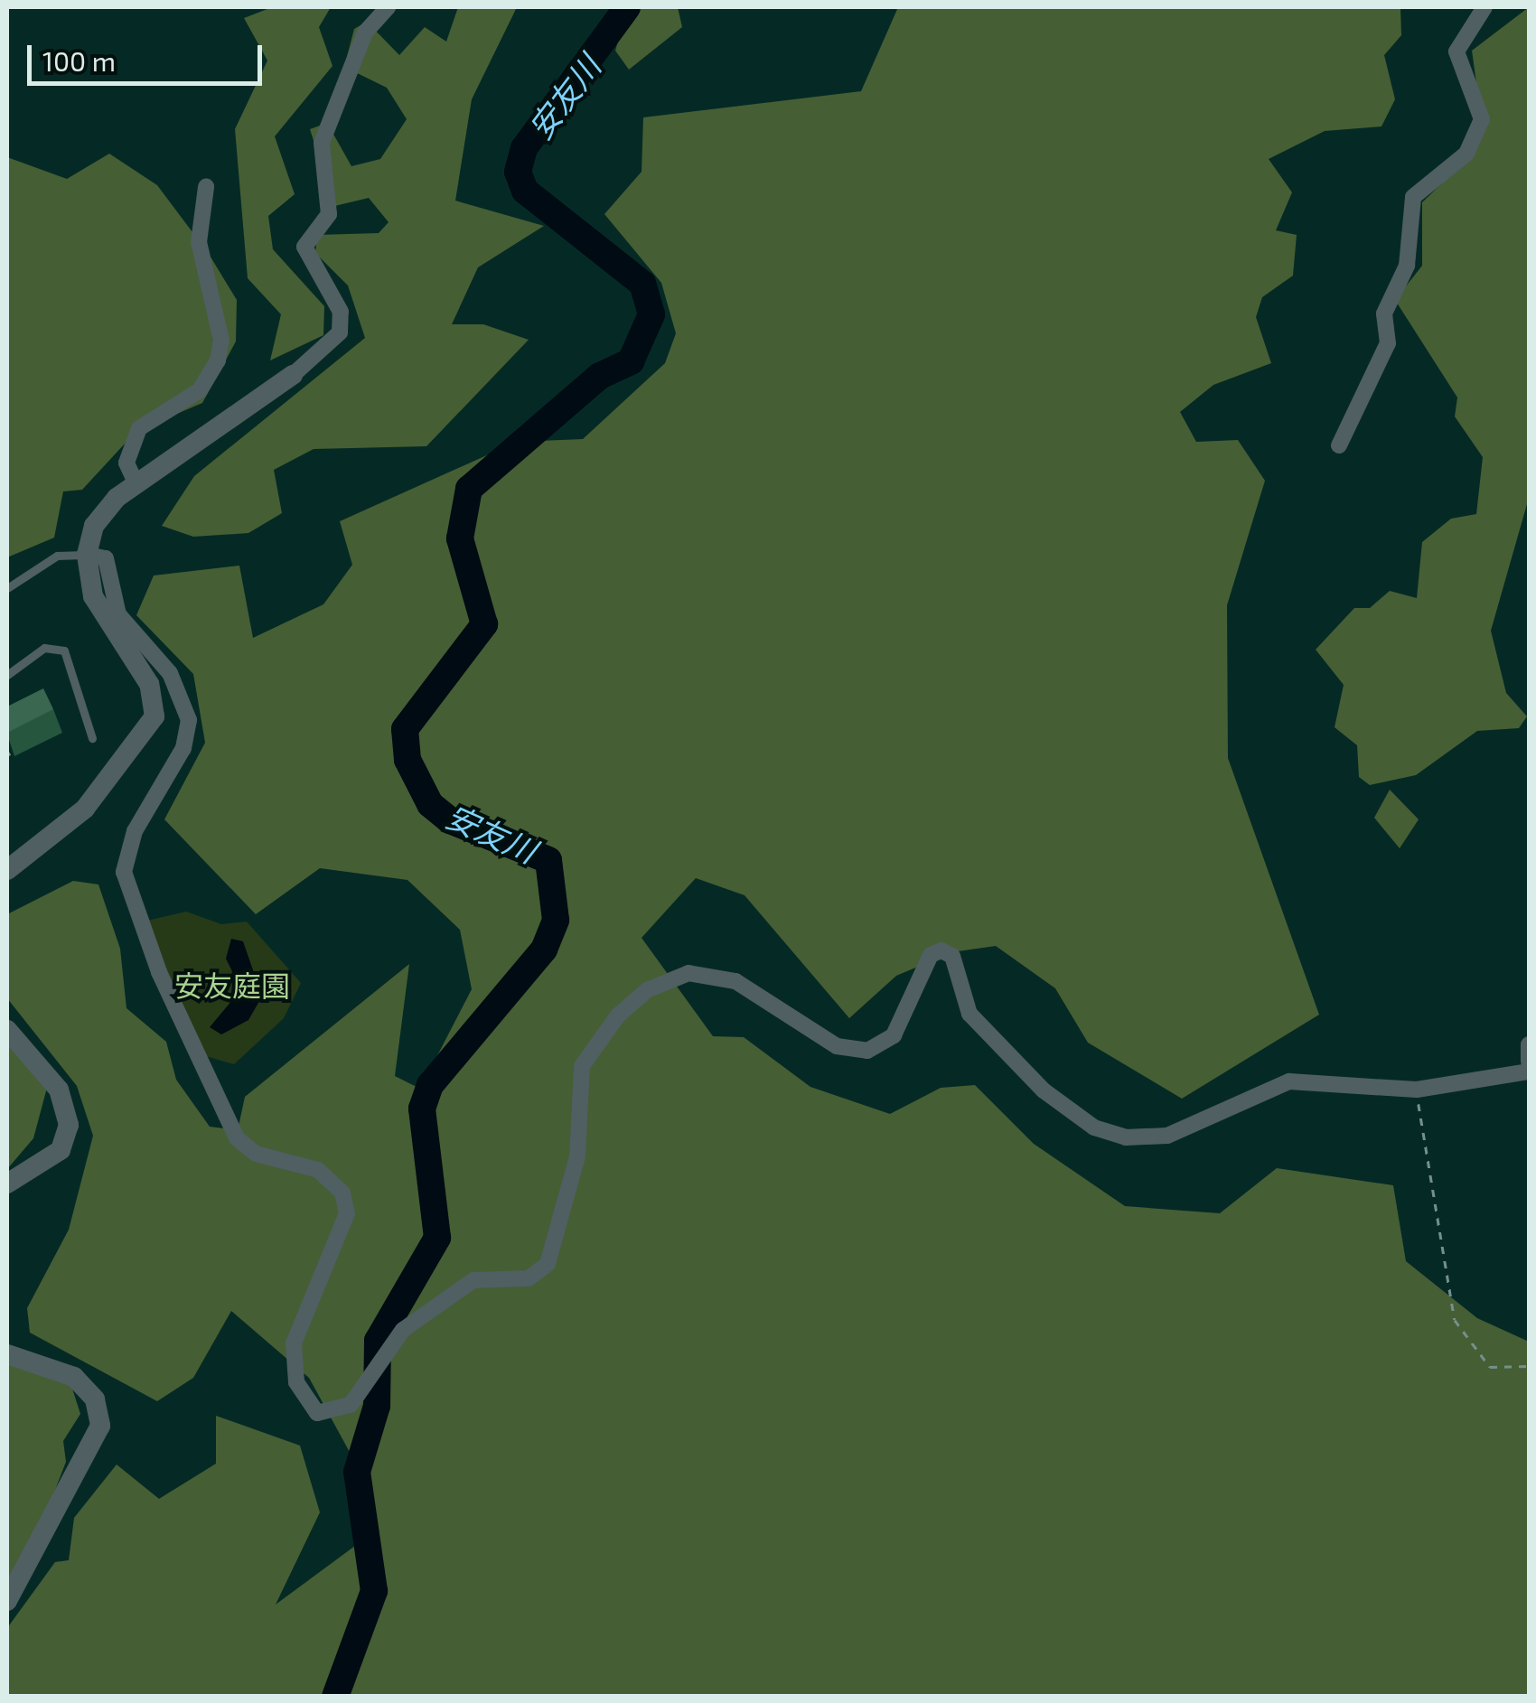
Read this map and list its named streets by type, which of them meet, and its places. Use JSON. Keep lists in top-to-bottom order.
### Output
{
  "water": ["安友川"],
  "parks": ["安友庭園"],
  "scale_bar": "100 m"
}
